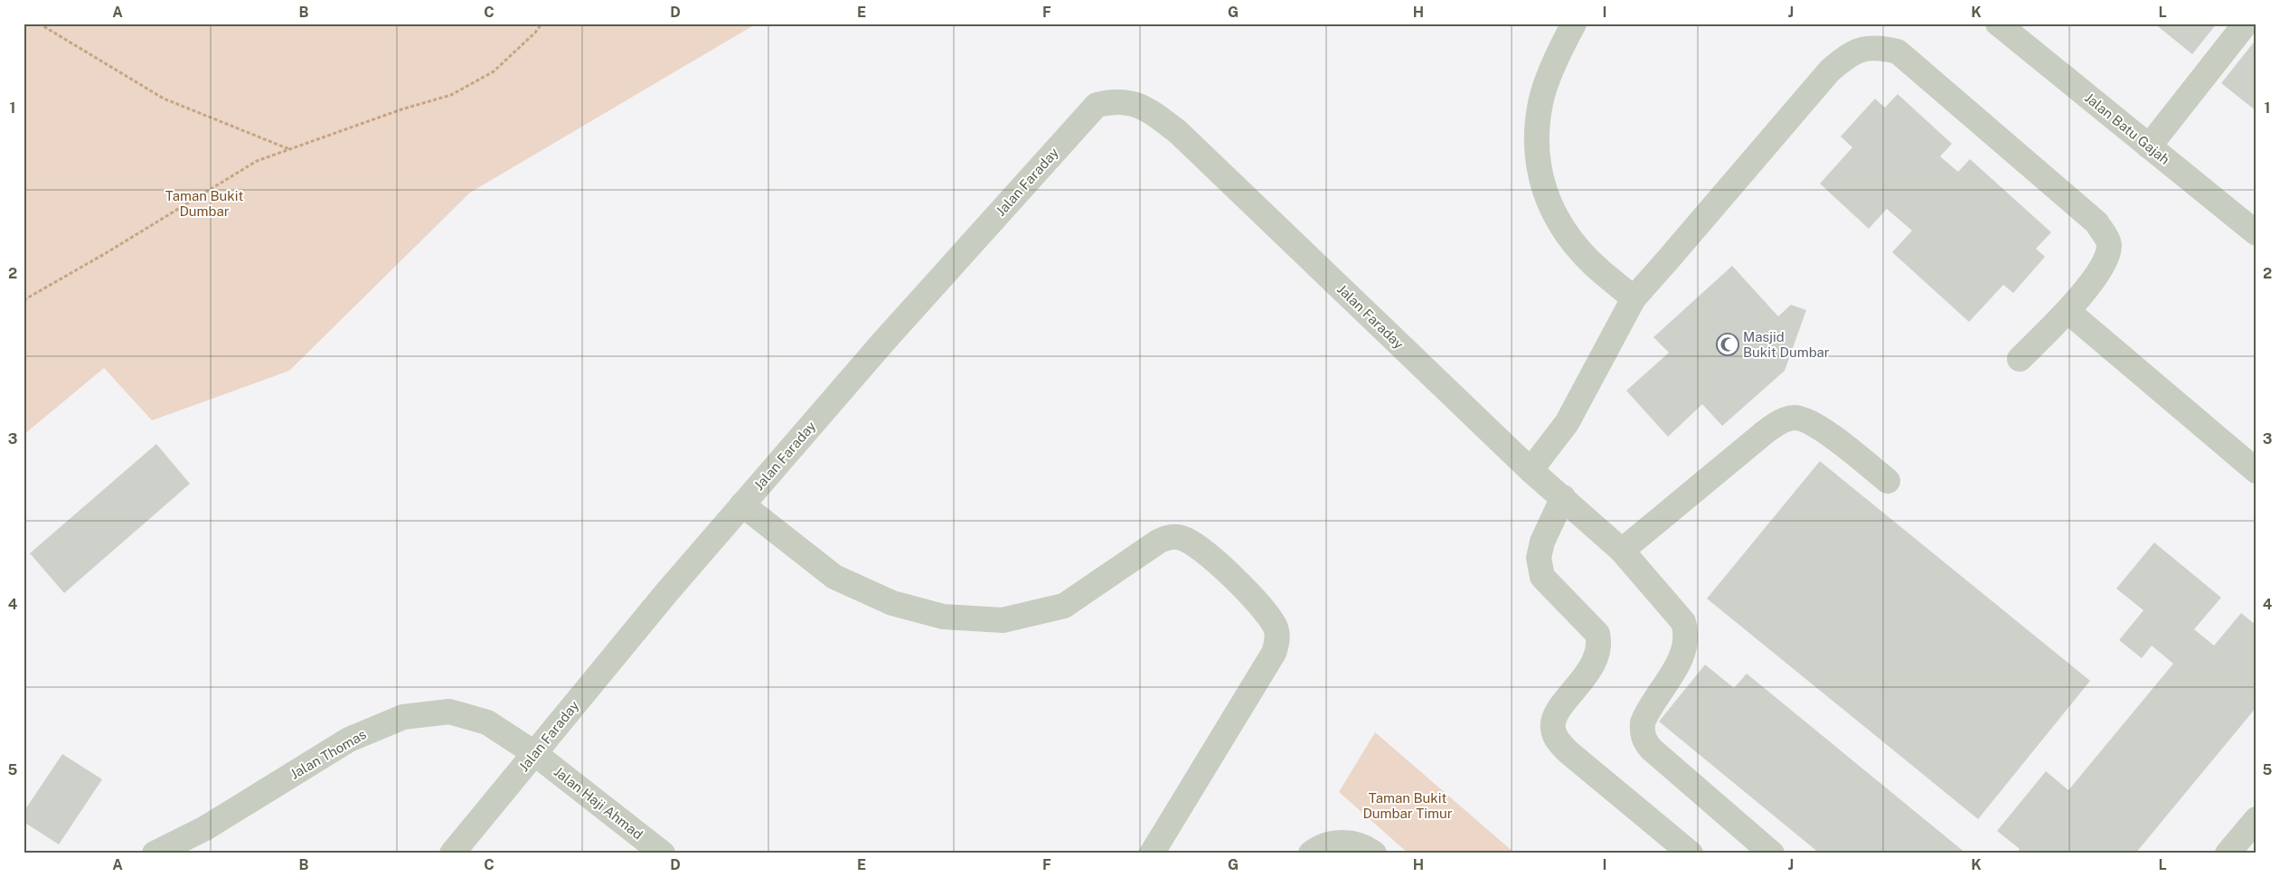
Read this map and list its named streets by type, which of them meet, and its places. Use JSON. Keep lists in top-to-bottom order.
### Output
{
  "streets": {
    "street": [
      "Jalan Batu Gajah",
      "Jalan Faraday",
      "Jalan Thomas",
      "Jalan Haji Ahmad"
    ]
  },
  "crossings": [
    ["Jalan Faraday", "Jalan Thomas"],
    ["Jalan Faraday", "Jalan Haji Ahmad"],
    ["Jalan Thomas", "Jalan Haji Ahmad"]
  ],
  "parks": ["Taman Bukit Dumbar", "Taman Bukit Dumbar Timur"],
  "places": {
    "mosque": ["Masjid Bukit Dumbar"]
  },
  "grid": {
    "columns": [
      "A",
      "B",
      "C",
      "D",
      "E",
      "F",
      "G",
      "H",
      "I",
      "J",
      "K",
      "L"
    ],
    "rows": [
      "1",
      "2",
      "3",
      "4",
      "5"
    ]
  }
}
